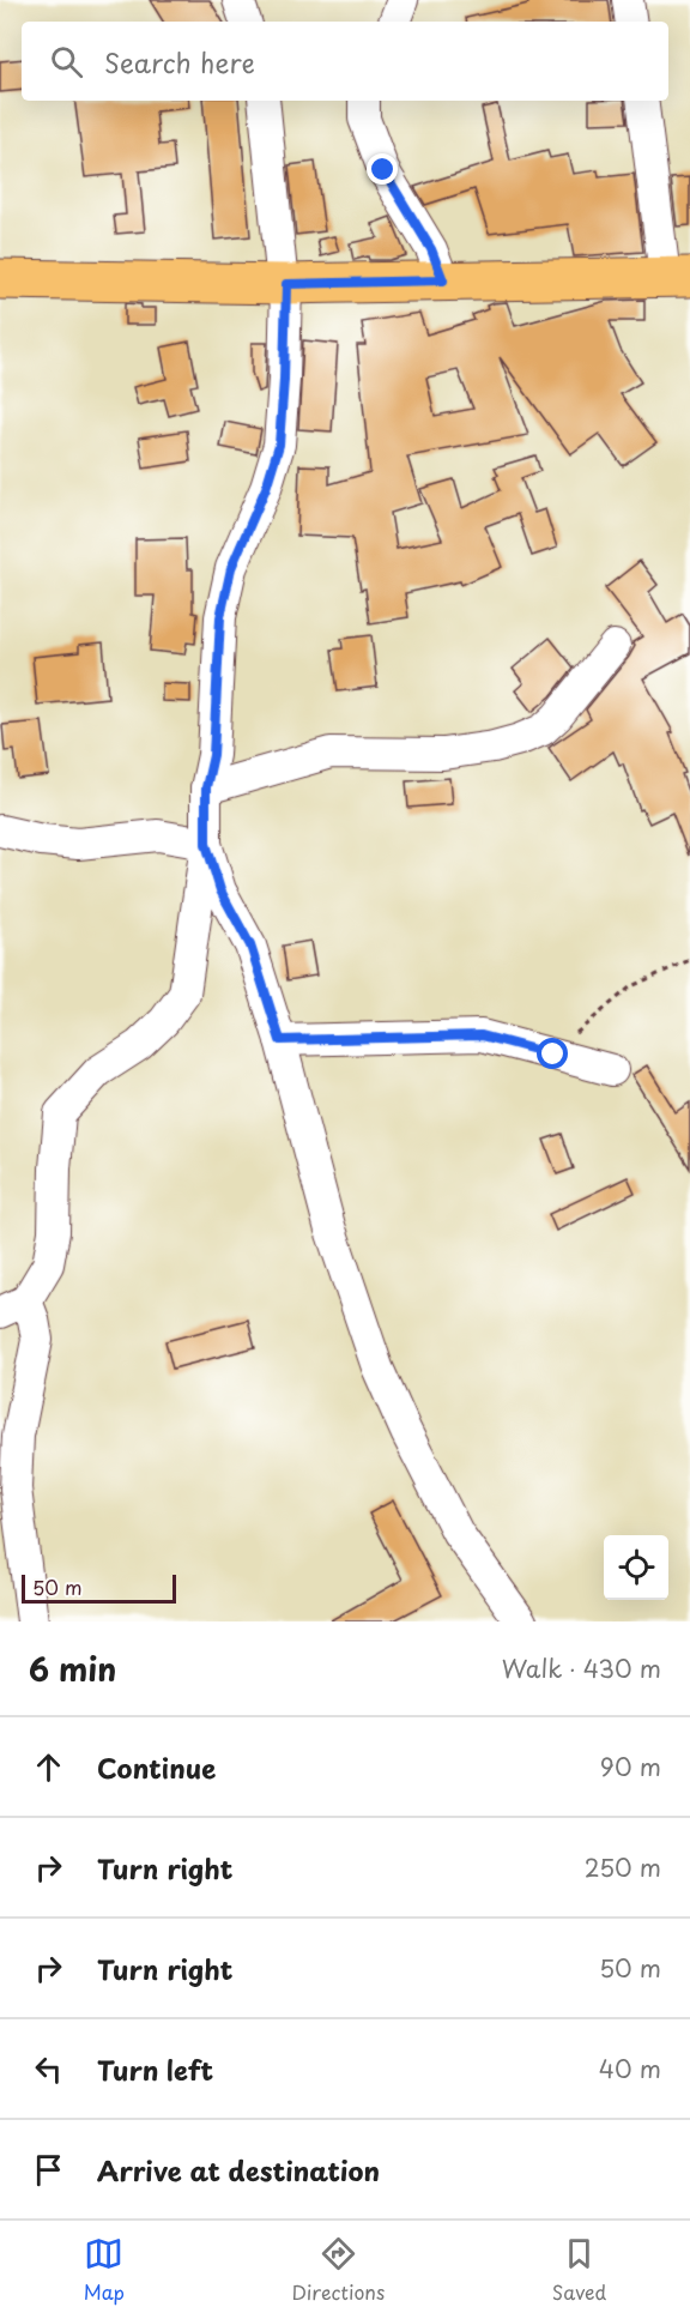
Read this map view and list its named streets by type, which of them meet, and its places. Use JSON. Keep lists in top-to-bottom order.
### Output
{
  "scale_bar": "50 m",
  "page": {
    "search": "Search here",
    "scale": "50 m",
    "heading": ["6 min", "Walk · 430 m"],
    "list": [
      ["Continue", "90 m"],
      ["Turn right", "250 m"],
      ["Turn right", "50 m"],
      ["Turn left", "40 m"],
      "Arrive at destination"
    ],
    "nav": ["Map", "Directions", "Saved"]
  }
}
